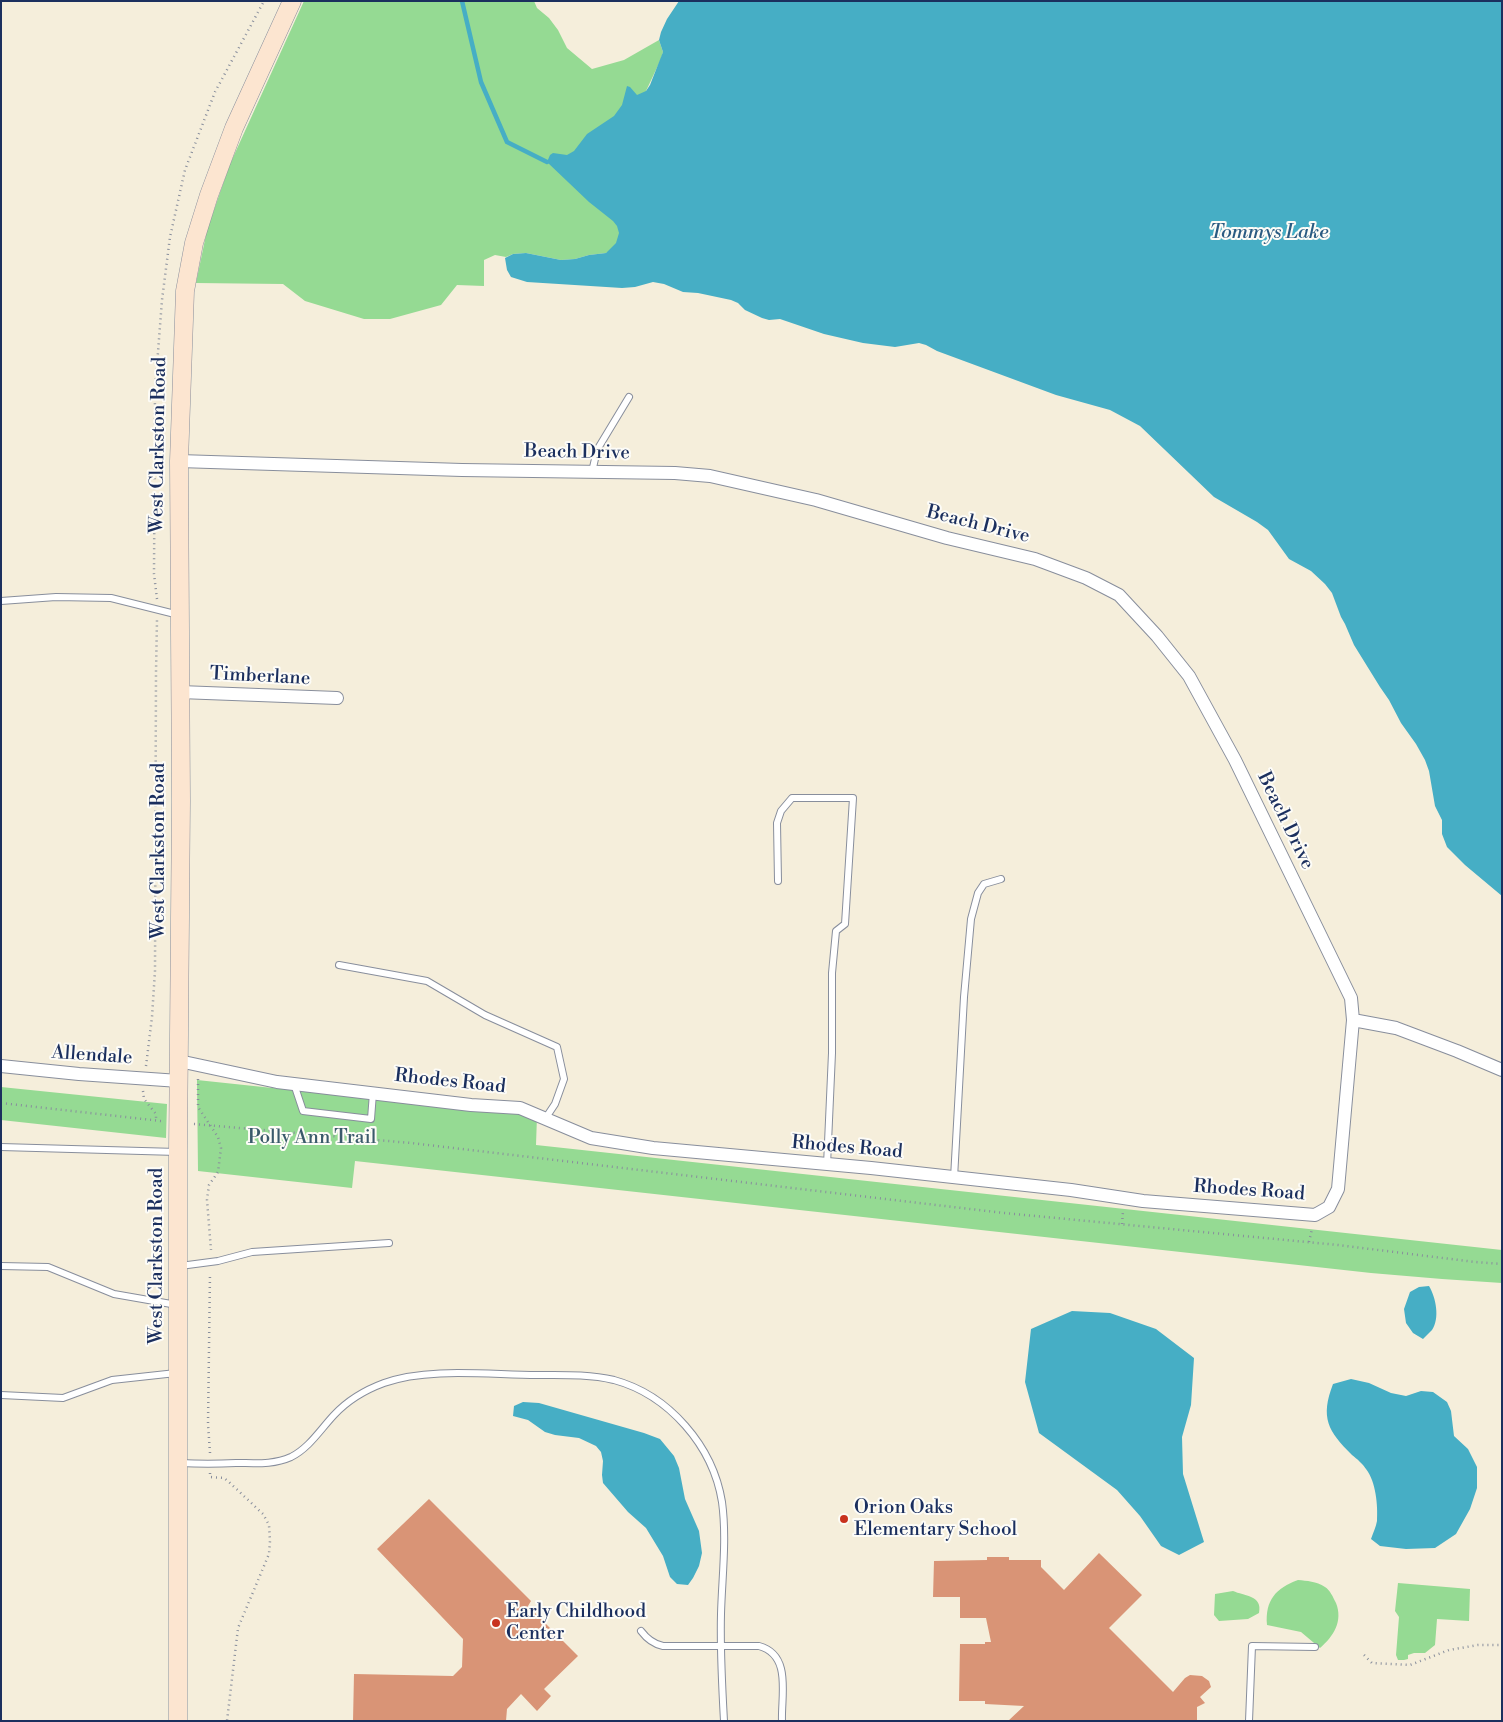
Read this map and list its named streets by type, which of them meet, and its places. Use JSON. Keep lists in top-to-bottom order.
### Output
{
  "streets": {
    "main road": ["West Clarkston Road"],
    "street": [
      "Beach Drive",
      "Timberlane",
      "Allendale",
      "Rhodes Road"
    ]
  },
  "crossings": [
    ["West Clarkston Road", "Beach Drive"],
    ["West Clarkston Road", "Timberlane"],
    ["West Clarkston Road", "Allendale"],
    ["West Clarkston Road", "Rhodes Road"],
    ["Beach Drive", "Rhodes Road"]
  ],
  "water": ["Tommys Lake"],
  "parks": ["Polly Ann Trail"],
  "places": ["Orion Oaks Elementary School", "Early Childhood Center"]
}
